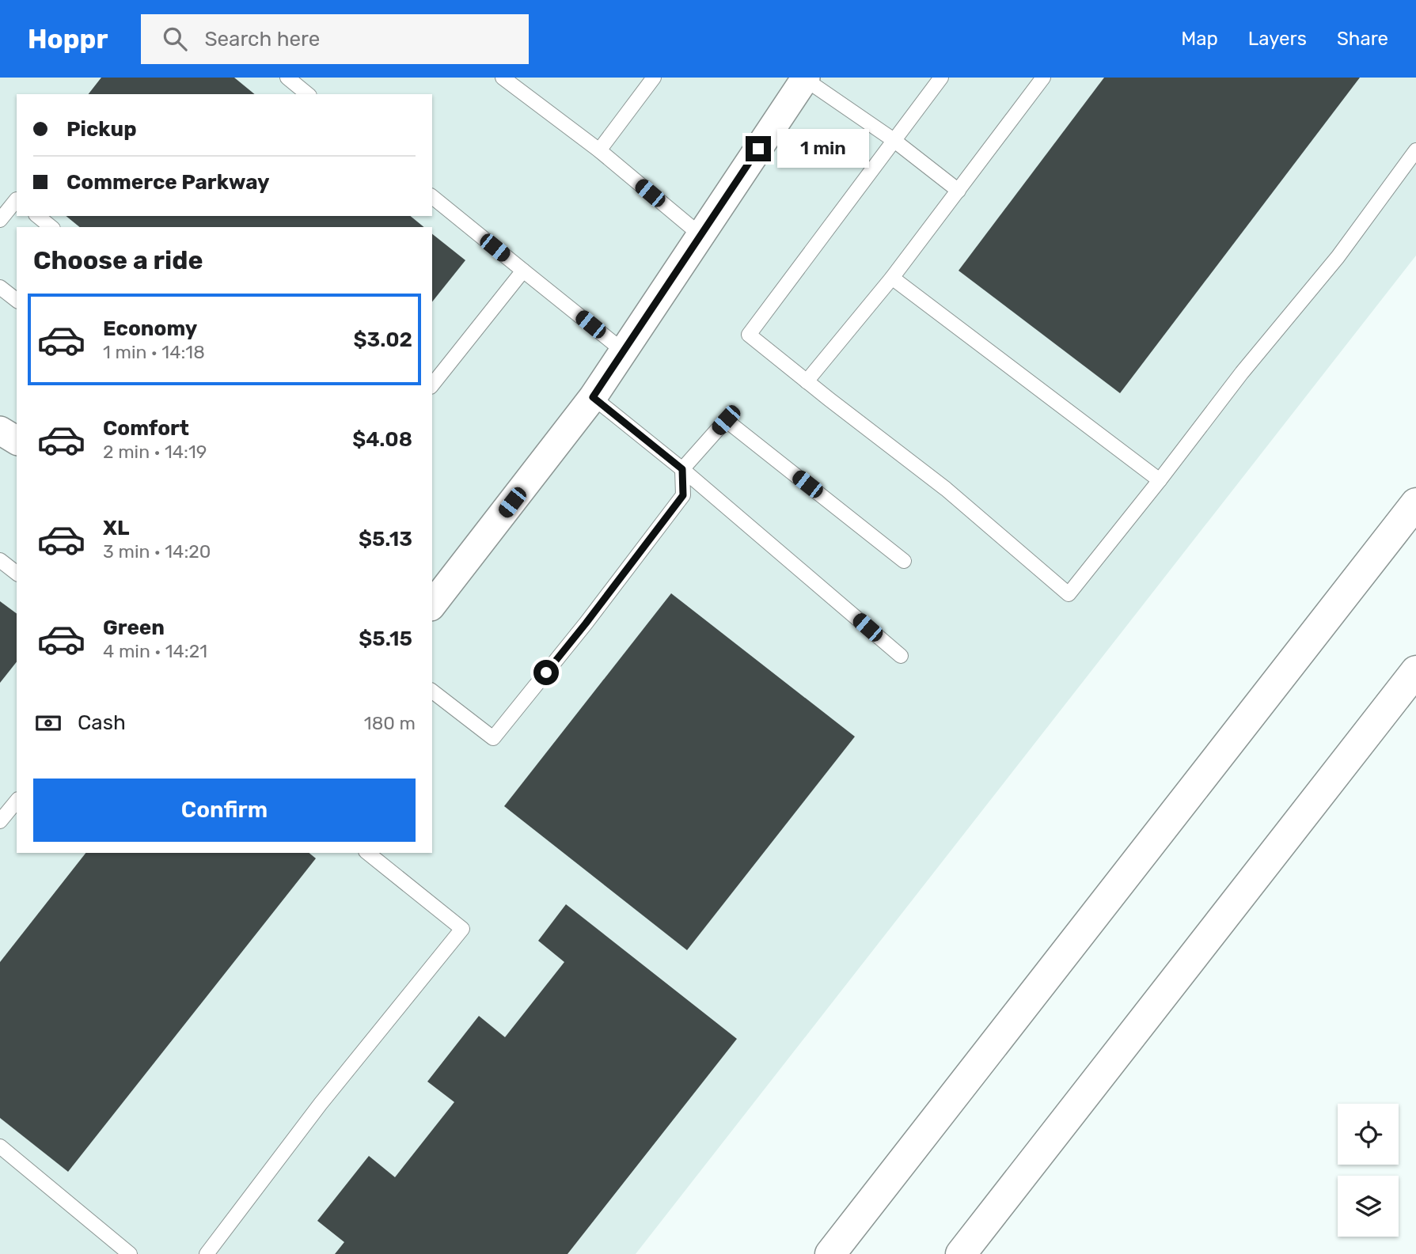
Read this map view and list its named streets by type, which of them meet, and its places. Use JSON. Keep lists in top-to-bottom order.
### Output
{
  "page": {
    "header": "Hoppr",
    "search": "Search here",
    "nav": ["Map", "Layers", "Share"],
    "banner": ["Pickup", "Commerce Parkway"],
    "bubble": "1 min",
    "heading": "Choose a ride",
    "list": [
      {
        "name": "Economy",
        "note": "1 min · 14:18",
        "value": "$3.02"
      },
      {
        "name": "Comfort",
        "note": "2 min · 14:19",
        "value": "$4.08"
      },
      {
        "name": "XL",
        "note": "3 min · 14:20",
        "value": "$5.13"
      },
      {
        "name": "Green",
        "note": "4 min · 14:21",
        "value": "$5.15"
      }
    ],
    "pay": ["Cash", "180 m"],
    "buttons": "Confirm"
  }
}
